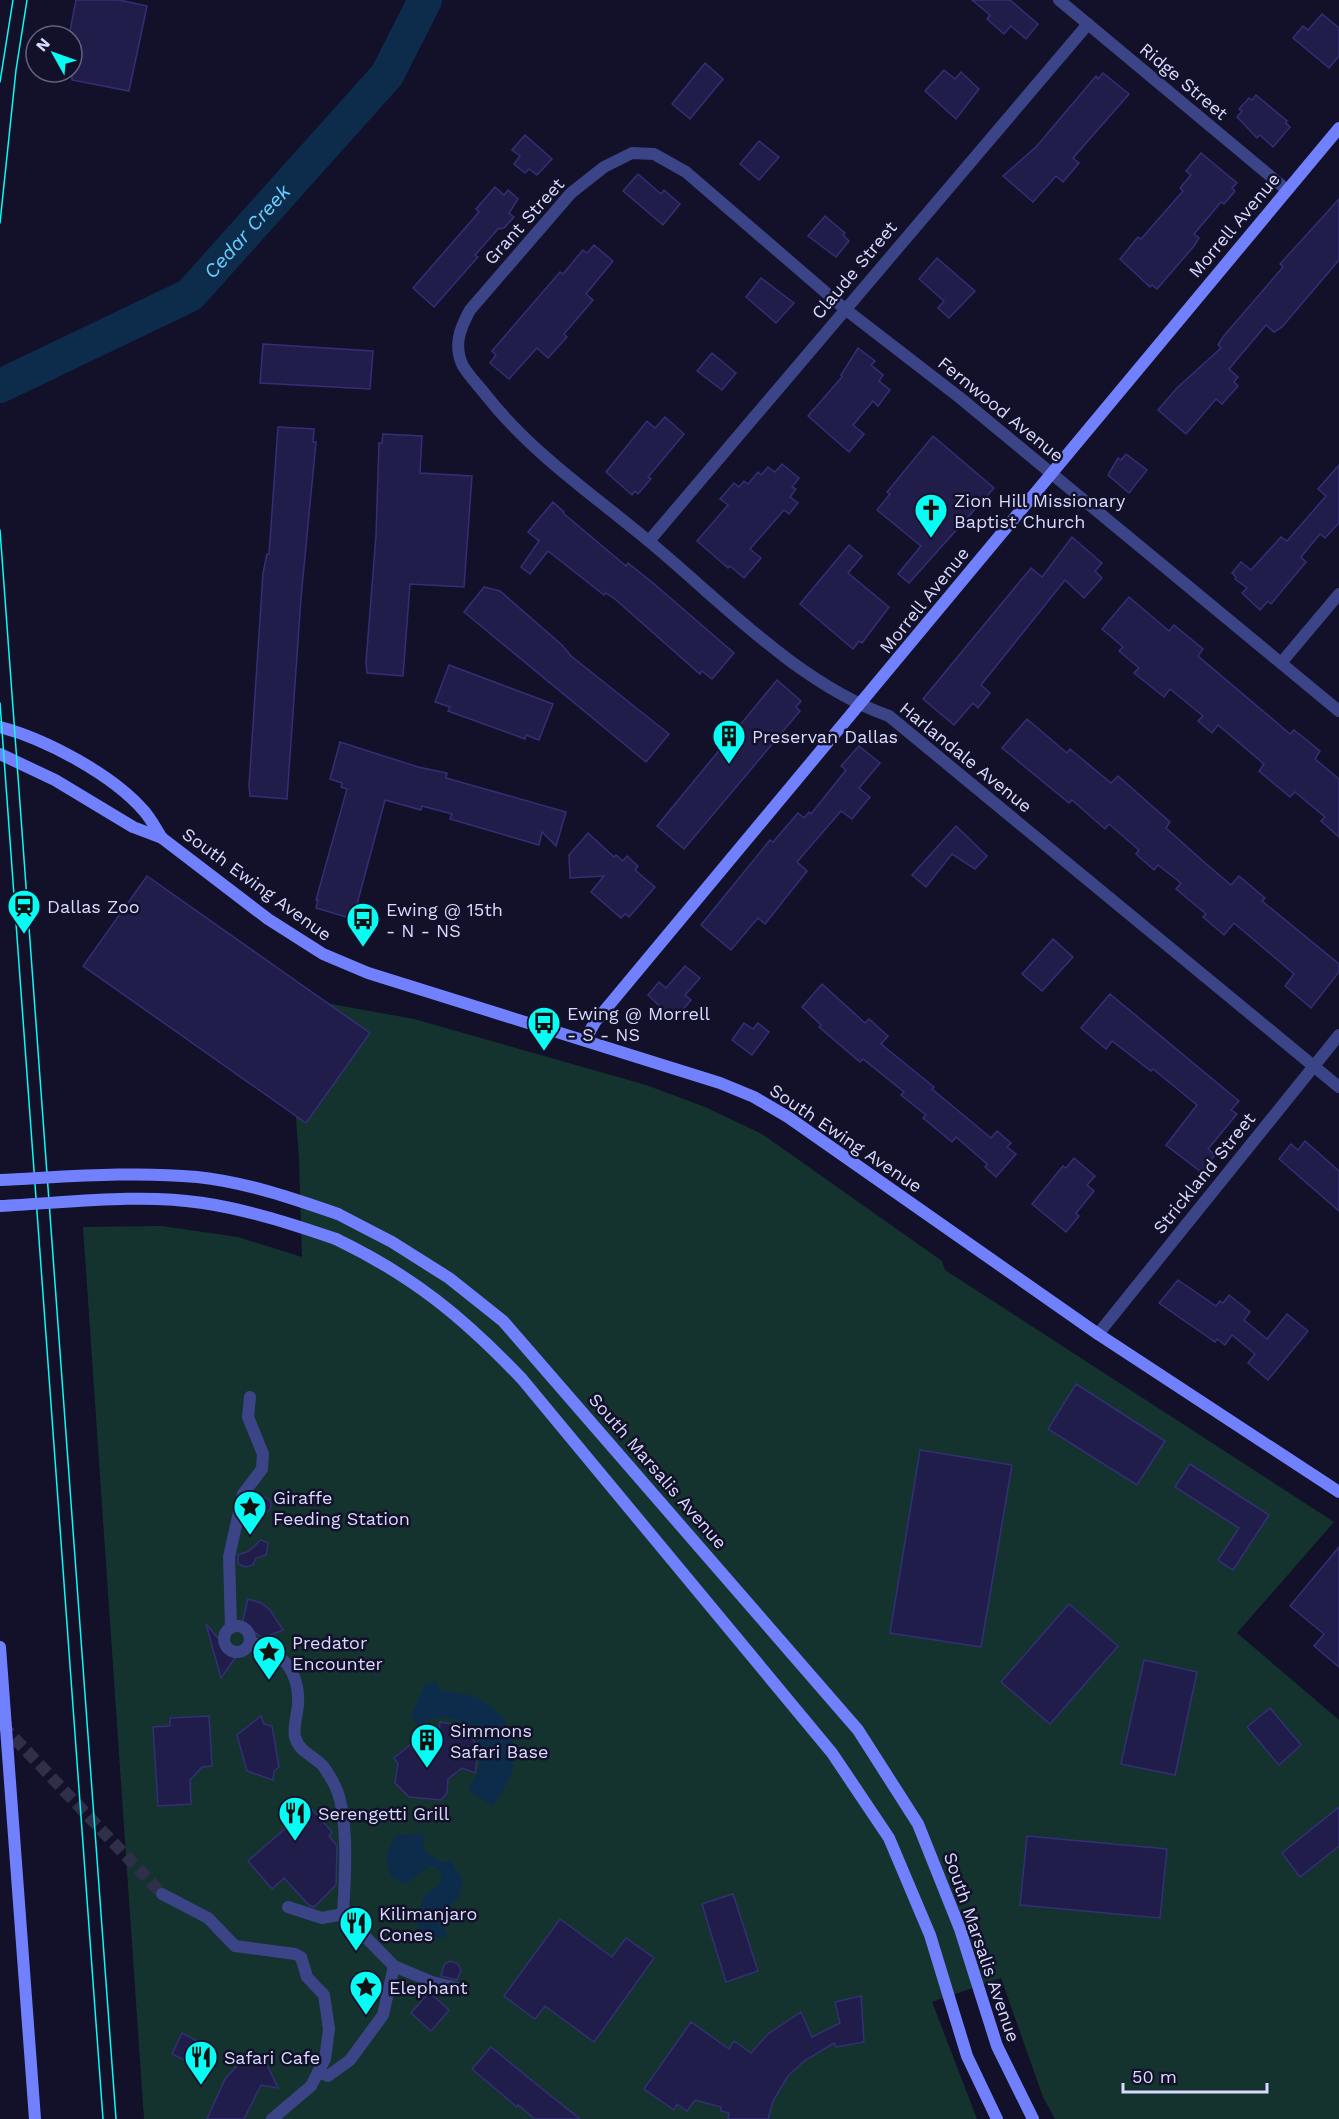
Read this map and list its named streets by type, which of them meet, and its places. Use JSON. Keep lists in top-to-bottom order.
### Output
{
  "streets": {
    "street": [
      "Ridge Street",
      "Grant Street",
      "Morrell Avenue",
      "Claude Street",
      "Fernwood Avenue",
      "Harlandale Avenue",
      "South Ewing Avenue",
      "Strickland Street",
      "South Marsalis Avenue"
    ]
  },
  "crossings": [
    ["Ridge Street", "Morrell Avenue"],
    ["Ridge Street", "Claude Street"],
    ["Grant Street", "Fernwood Avenue"],
    ["Grant Street", "Harlandale Avenue"],
    ["Morrell Avenue", "Fernwood Avenue"],
    ["Morrell Avenue", "Harlandale Avenue"],
    ["Morrell Avenue", "South Ewing Avenue"],
    ["Claude Street", "Fernwood Avenue"],
    ["Claude Street", "Harlandale Avenue"],
    ["Harlandale Avenue", "Strickland Street"],
    ["South Ewing Avenue", "Strickland Street"]
  ],
  "water": ["Cedar Creek"],
  "places": {
    "church": ["Zion Hill Missionary Baptist Church"],
    "building": ["Preservan Dallas", "Simmons Safari Base"],
    "station": ["Dallas Zoo"],
    "bus stop": ["Ewing @ 15th - N - NS", "Ewing @ Morrell - S - NS"],
    "place": ["Giraffe Feeding Station", "Predator Encounter", "Elephant"],
    "restaurant": ["Serengetti Grill", "Kilimanjaro Cones", "Safari Cafe"]
  },
  "scale_bar": "50 m",
  "north": "top left"
}
